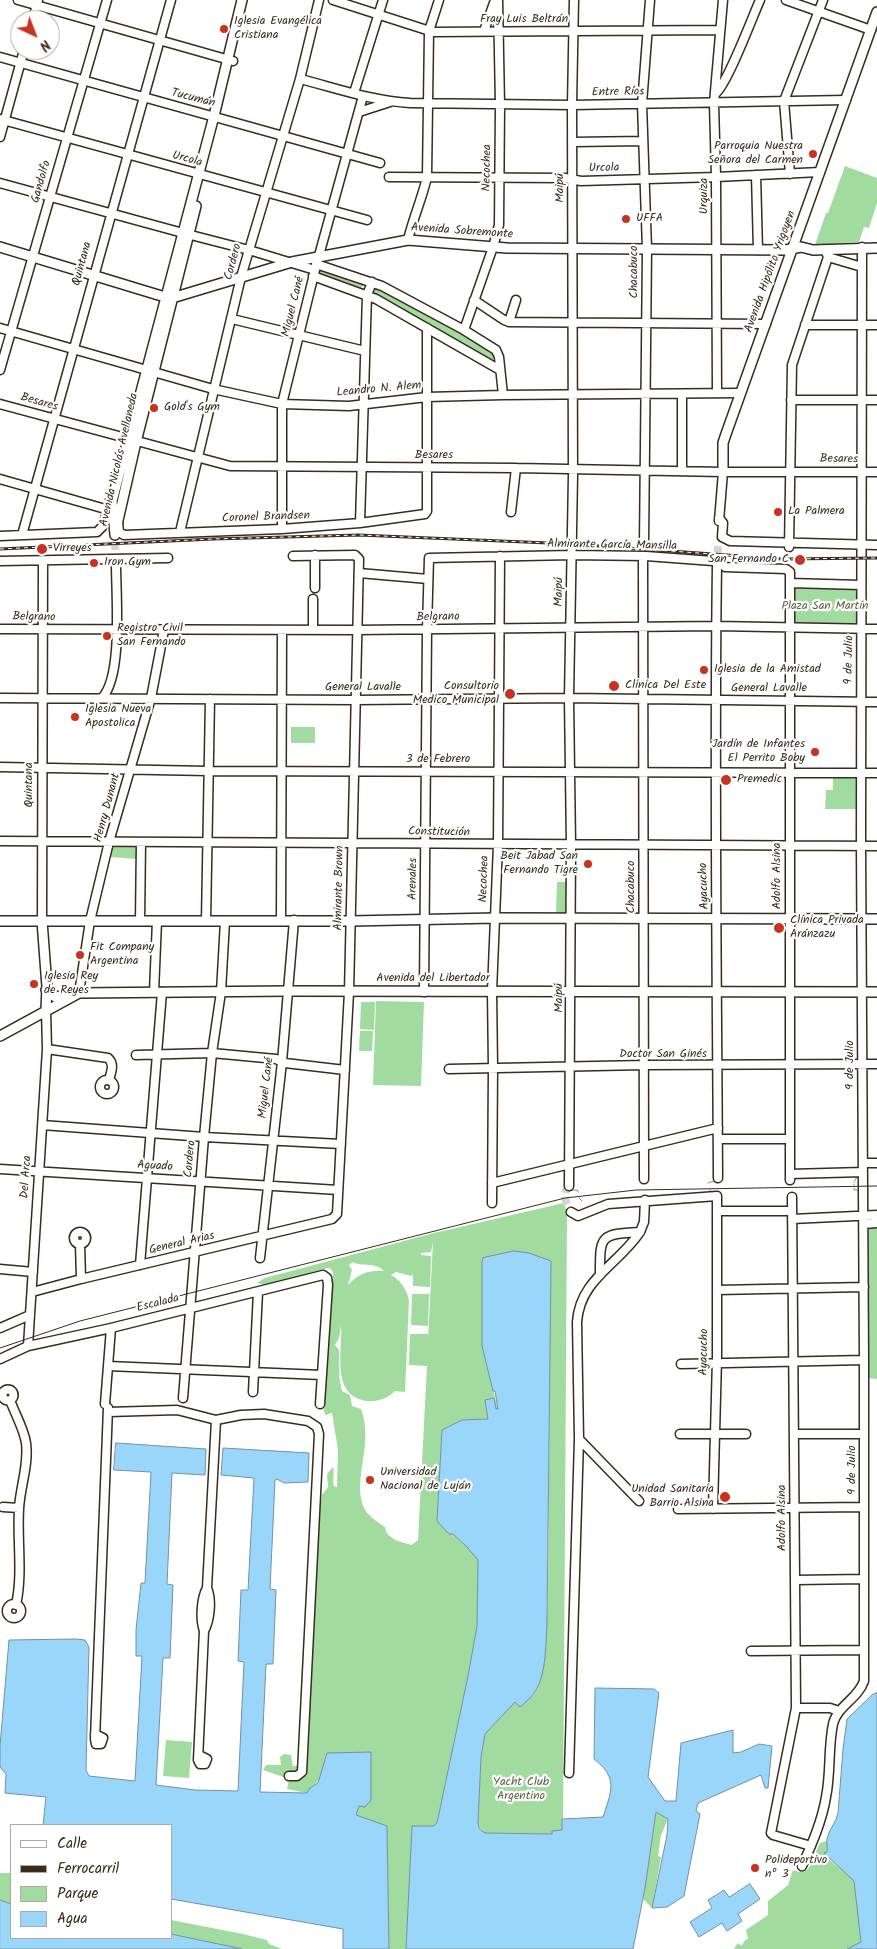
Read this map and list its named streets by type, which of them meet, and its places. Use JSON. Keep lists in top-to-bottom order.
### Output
{
  "streets": {
    "main road": [
      "Avenida Sobremonte",
      "Quintana",
      "Avenida Hipólito Yrigoyen",
      "Avenida Nicolás Avellaneda",
      "Avenida del Libertador"
    ],
    "street": [
      "Fray Luis Beltrán",
      "Entre Ríos",
      "Tucumán",
      "Urcola",
      "Necochea",
      "Gandolfo",
      "Maipú",
      "Urquiza",
      "Cordero",
      "Chacabuco",
      "Miguel Cané",
      "Leandro N. Alem",
      "Besares",
      "Coronel Brandsen",
      "Almirante García Mansilla",
      "Belgrano",
      "9 de Julio",
      "General Lavalle",
      "3 de Febrero",
      "Henry Dunant",
      "Constitución",
      "Adolfo Alsina",
      "Arenales",
      "Ayacucho",
      "Almirante Brown",
      "Doctor San Ginés",
      "Aguado",
      "Del Arca",
      "General Arias",
      "Escalada"
    ]
  },
  "crossings": [
    ["Fray Luis Beltrán", "Necochea"],
    ["Fray Luis Beltrán", "Maipú"],
    ["Fray Luis Beltrán", "Urquiza"],
    ["Fray Luis Beltrán", "Chacabuco"],
    ["Entre Ríos", "Necochea"],
    ["Entre Ríos", "Maipú"],
    ["Entre Ríos", "Urquiza"],
    ["Entre Ríos", "Cordero"],
    ["Entre Ríos", "Chacabuco"],
    ["Entre Ríos", "Avenida Hipólito Yrigoyen"],
    ["Entre Ríos", "Miguel Cané"],
    ["Tucumán", "Gandolfo"],
    ["Tucumán", "Cordero"],
    ["Tucumán", "Quintana"],
    ["Tucumán", "Miguel Cané"],
    ["Tucumán", "Avenida Nicolás Avellaneda"],
    ["Urcola", "Necochea"],
    ["Urcola", "Gandolfo"],
    ["Urcola", "Maipú"],
    ["Urcola", "Urquiza"],
    ["Urcola", "Cordero"],
    ["Urcola", "Quintana"],
    ["Urcola", "Chacabuco"],
    ["Urcola", "Avenida Hipólito Yrigoyen"],
    ["Urcola", "Miguel Cané"],
    ["Urcola", "Avenida Nicolás Avellaneda"],
    ["Necochea", "Avenida Sobremonte"],
    ["Necochea", "Almirante García Mansilla"],
    ["Necochea", "Belgrano"],
    ["Necochea", "General Lavalle"],
    ["Necochea", "3 de Febrero"],
    ["Necochea", "Constitución"],
    ["Necochea", "Avenida del Libertador"],
    ["Necochea", "Doctor San Ginés"],
    ["Gandolfo", "Leandro N. Alem"],
    ["Maipú", "Avenida Sobremonte"],
    ["Maipú", "Leandro N. Alem"],
    ["Maipú", "Besares"],
    ["Maipú", "Almirante García Mansilla"],
    ["Maipú", "Belgrano"],
    ["Maipú", "General Lavalle"],
    ["Maipú", "3 de Febrero"],
    ["Maipú", "Constitución"],
    ["Maipú", "Avenida del Libertador"],
    ["Maipú", "Doctor San Ginés"],
    ["Urquiza", "Avenida Sobremonte"],
    ["Urquiza", "Leandro N. Alem"],
    ["Avenida Sobremonte", "Cordero"],
    ["Avenida Sobremonte", "Chacabuco"],
    ["Avenida Sobremonte", "Avenida Hipólito Yrigoyen"],
    ["Avenida Sobremonte", "Miguel Cané"],
    ["Avenida Sobremonte", "Avenida Nicolás Avellaneda"],
    ["Avenida Sobremonte", "9 de Julio"],
    ["Cordero", "Leandro N. Alem"],
    ["Cordero", "Besares"],
    ["Cordero", "Coronel Brandsen"],
    ["Cordero", "Avenida del Libertador"],
    ["Cordero", "Aguado"],
    ["Cordero", "General Arias"],
    ["Cordero", "Escalada"],
    ["Quintana", "Leandro N. Alem"],
    ["Quintana", "Besares"],
    ["Quintana", "Belgrano"],
    ["Quintana", "General Lavalle"],
    ["Quintana", "3 de Febrero"],
    ["Quintana", "Constitución"],
    ["Quintana", "Avenida del Libertador"],
    ["Quintana", "Del Arca"],
    ["Chacabuco", "Leandro N. Alem"],
    ["Chacabuco", "Besares"],
    ["Chacabuco", "Almirante García Mansilla"],
    ["Chacabuco", "Belgrano"],
    ["Chacabuco", "General Lavalle"],
    ["Chacabuco", "3 de Febrero"],
    ["Chacabuco", "Constitución"],
    ["Chacabuco", "Avenida del Libertador"],
    ["Chacabuco", "Doctor San Ginés"],
    ["Avenida Hipólito Yrigoyen", "Leandro N. Alem"],
    ["Avenida Hipólito Yrigoyen", "Besares"],
    ["Miguel Cané", "Leandro N. Alem"],
    ["Miguel Cané", "Besares"],
    ["Miguel Cané", "Coronel Brandsen"],
    ["Miguel Cané", "Avenida del Libertador"],
    ["Miguel Cané", "Aguado"],
    ["Miguel Cané", "General Arias"],
    ["Leandro N. Alem", "Avenida Nicolás Avellaneda"],
    ["Besares", "Avenida Nicolás Avellaneda"],
    ["Besares", "Coronel Brandsen"],
    ["Besares", "9 de Julio"],
    ["Avenida Nicolás Avellaneda", "Coronel Brandsen"],
    ["Almirante García Mansilla", "Adolfo Alsina"],
    ["Almirante García Mansilla", "Arenales"],
    ["Almirante García Mansilla", "Ayacucho"],
    ["Belgrano", "9 de Julio"],
    ["Belgrano", "Henry Dunant"],
    ["Belgrano", "Adolfo Alsina"],
    ["Belgrano", "Arenales"],
    ["Belgrano", "Ayacucho"],
    ["Belgrano", "Almirante Brown"],
    ["9 de Julio", "General Lavalle"],
    ["9 de Julio", "3 de Febrero"],
    ["9 de Julio", "Constitución"],
    ["9 de Julio", "Adolfo Alsina"],
    ["9 de Julio", "Avenida del Libertador"],
    ["9 de Julio", "Doctor San Ginés"],
    ["General Lavalle", "Henry Dunant"],
    ["General Lavalle", "Adolfo Alsina"],
    ["General Lavalle", "Arenales"],
    ["General Lavalle", "Ayacucho"],
    ["General Lavalle", "Almirante Brown"],
    ["3 de Febrero", "Henry Dunant"],
    ["3 de Febrero", "Adolfo Alsina"],
    ["3 de Febrero", "Arenales"],
    ["3 de Febrero", "Ayacucho"],
    ["3 de Febrero", "Almirante Brown"],
    ["Henry Dunant", "Constitución"],
    ["Henry Dunant", "Avenida del Libertador"],
    ["Constitución", "Adolfo Alsina"],
    ["Constitución", "Arenales"],
    ["Constitución", "Ayacucho"],
    ["Constitución", "Almirante Brown"],
    ["Adolfo Alsina", "Avenida del Libertador"],
    ["Adolfo Alsina", "Doctor San Ginés"],
    ["Arenales", "Avenida del Libertador"],
    ["Ayacucho", "Avenida del Libertador"],
    ["Ayacucho", "Doctor San Ginés"],
    ["Almirante Brown", "Avenida del Libertador"],
    ["Almirante Brown", "Aguado"],
    ["Almirante Brown", "General Arias"],
    ["Avenida del Libertador", "Del Arca"],
    ["Aguado", "Del Arca"],
    ["Del Arca", "General Arias"],
    ["Del Arca", "Escalada"]
  ],
  "parks": ["Plaza San Martín", "Yacht Club Argentino"],
  "places": [
    "Iglesia Evangélica Cristiana",
    "Parroquia Nuestra Señora del Carmen",
    "UFFA",
    "Gold's Gym",
    "La Palmera",
    "Virreyes",
    "San Fernando C",
    "Iron Gym",
    "Registro Civil San Fernando",
    "Iglesia de la Amistad",
    "Clinica Del Este",
    "Consultorio Medico Municipal",
    "Iglesia Nueva Apostolica",
    "Jardín de Infantes El Perrito Boby",
    "Premedic",
    "Beit Jabad San Fernando Tigre",
    "Clínica Privada Aránzazu",
    "Fit Company Argentina",
    "Iglesia Rey de Reyes",
    "Universidad Nacional de Luján",
    "Unidad Sanitaria Barrio Alsina",
    "Polideportivo nº 3"
  ],
  "legend": [
    "Calle",
    "Ferrocarril",
    "Parque",
    "Agua"
  ],
  "north": "bottom right"
}
